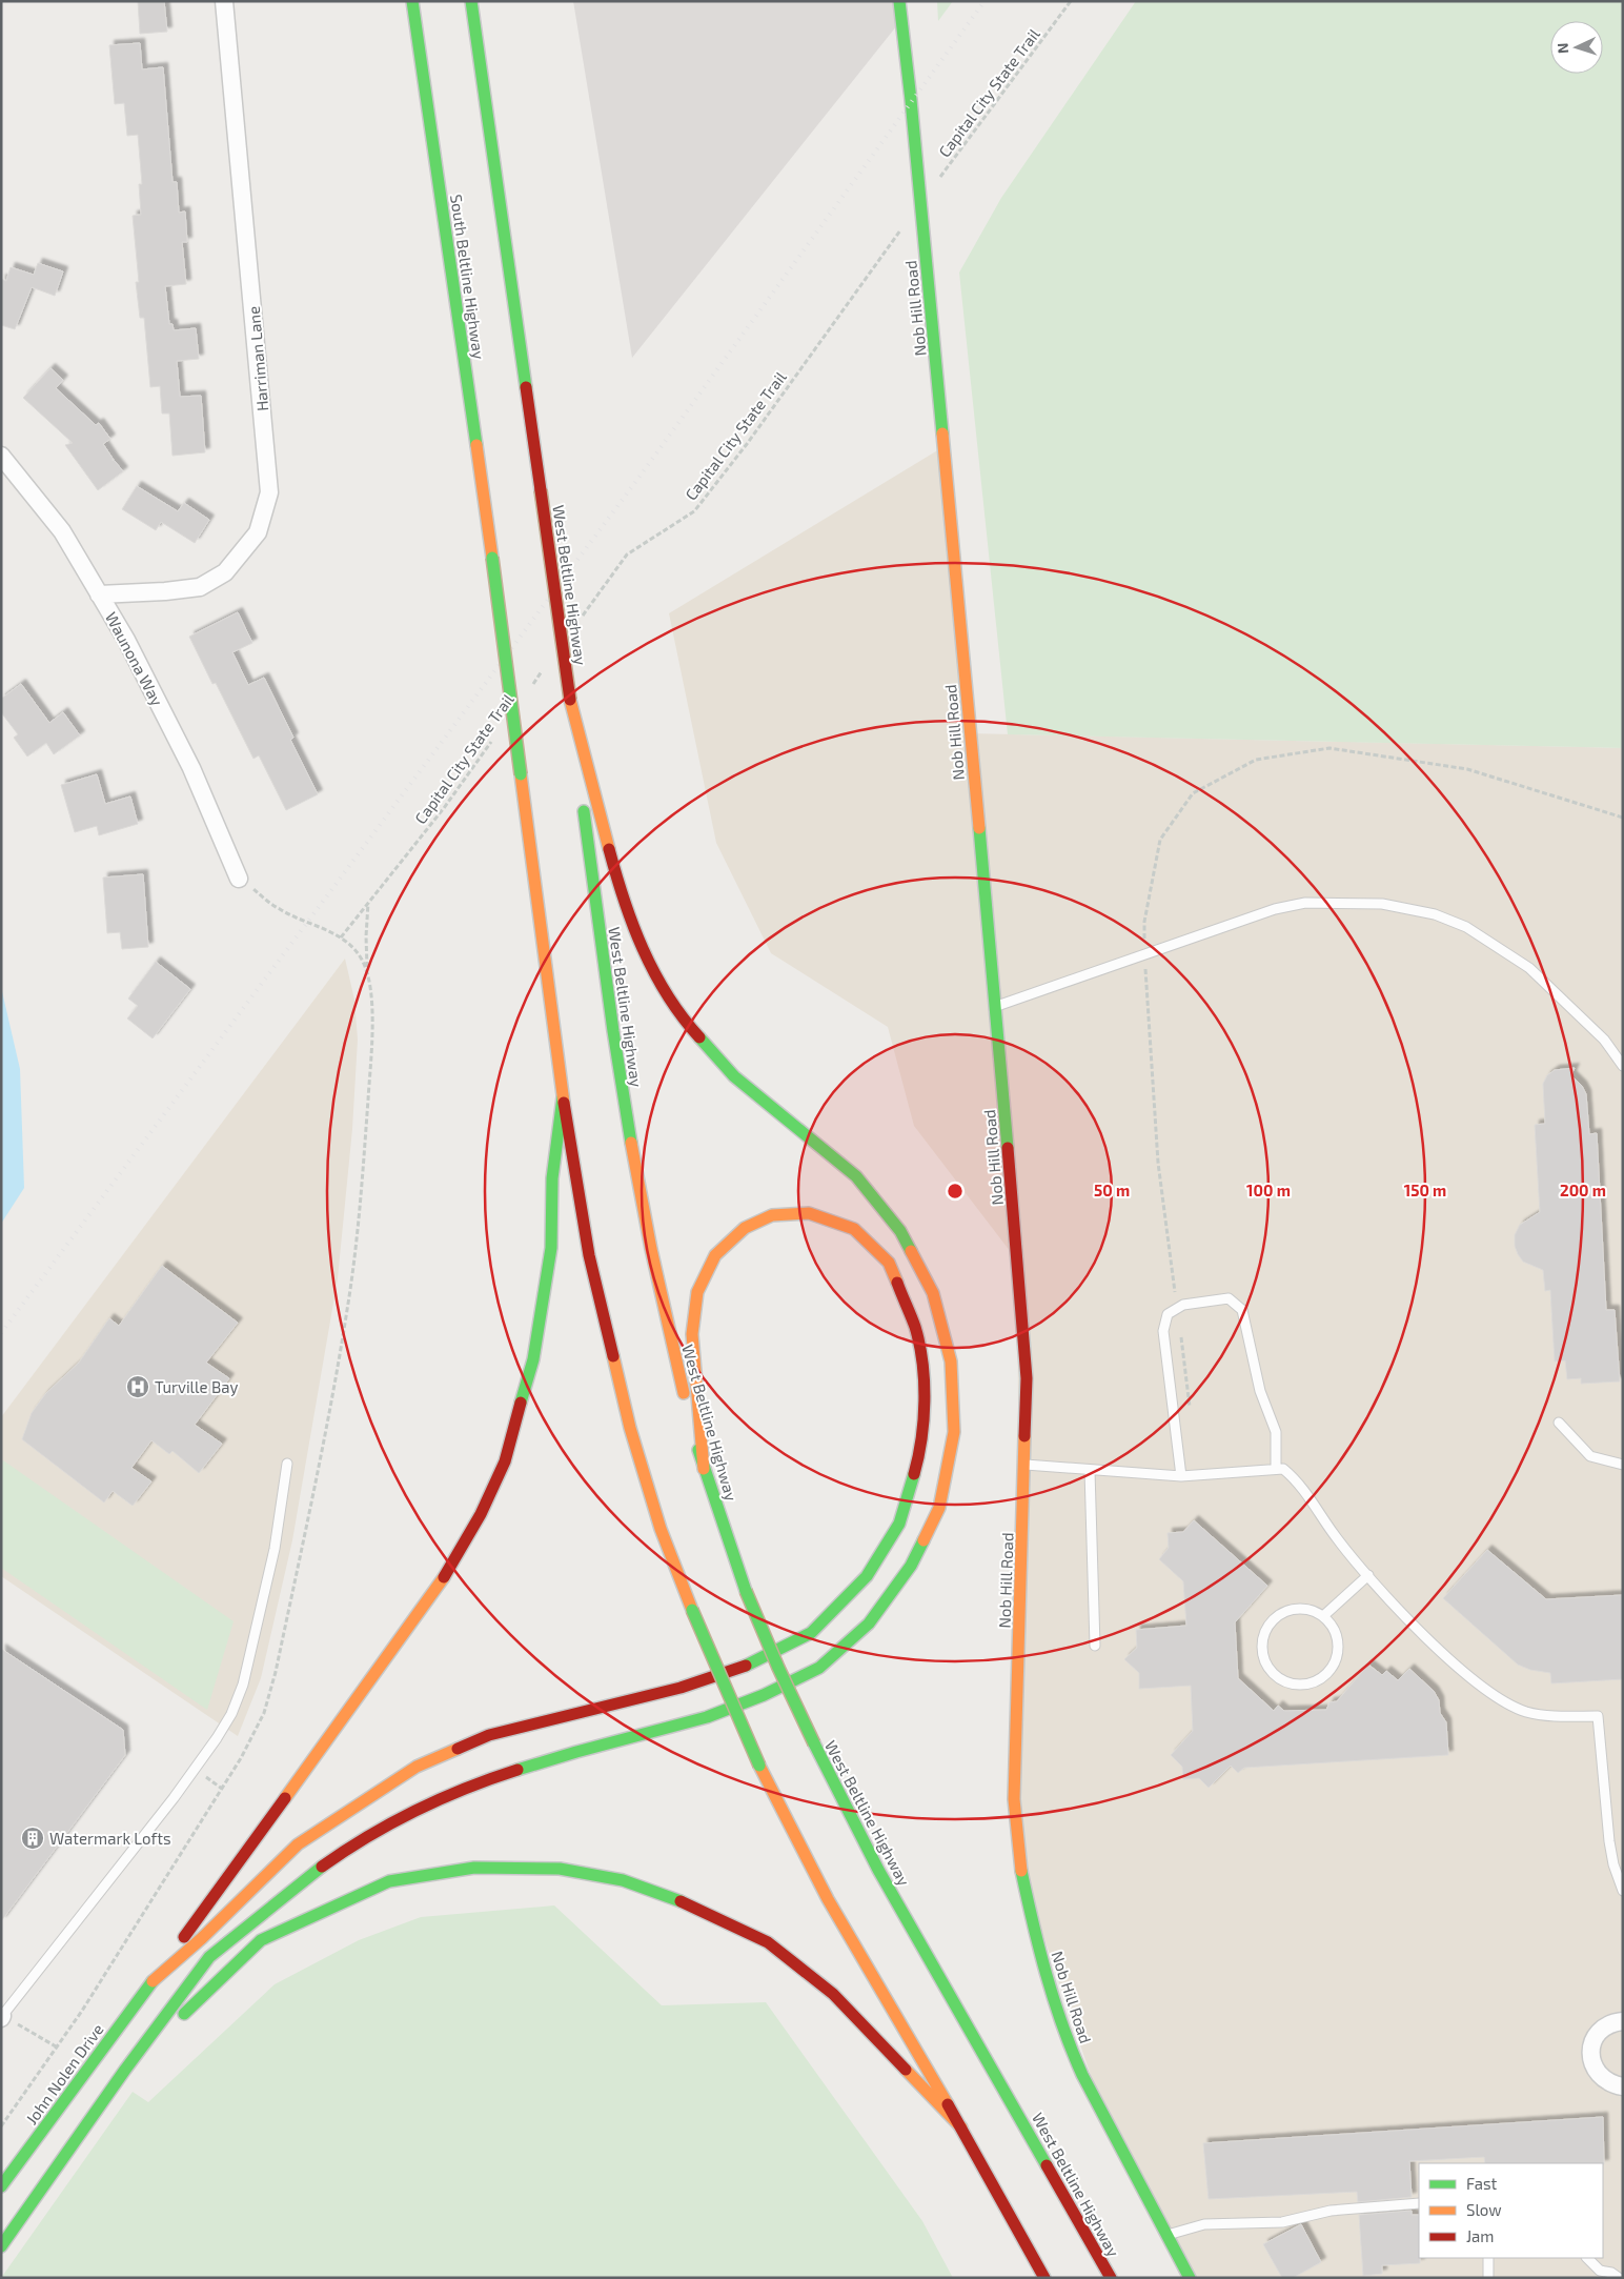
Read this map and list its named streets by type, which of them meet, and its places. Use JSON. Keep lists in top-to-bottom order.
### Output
{
  "streets": {
    "main road": [
      "South Beltline Highway",
      "Nob Hill Road",
      "West Beltline Highway",
      "John Nolen Drive"
    ],
    "street": ["Harriman Lane", "Waunona Way"],
    "path": ["Capital City State Trail"]
  },
  "crossings": [
    ["Capital City State Trail", "Nob Hill Road"],
    ["Capital City State Trail", "Waunona Way"],
    ["Harriman Lane", "Waunona Way"]
  ],
  "places": {
    "hospital": ["Turville Bay"],
    "building": ["Watermark Lofts"]
  },
  "legend": ["Fast", "Slow", "Jam"],
  "north": "left",
  "rings": [
    "50 m",
    "100 m",
    "150 m",
    "200 m"
  ]
}
